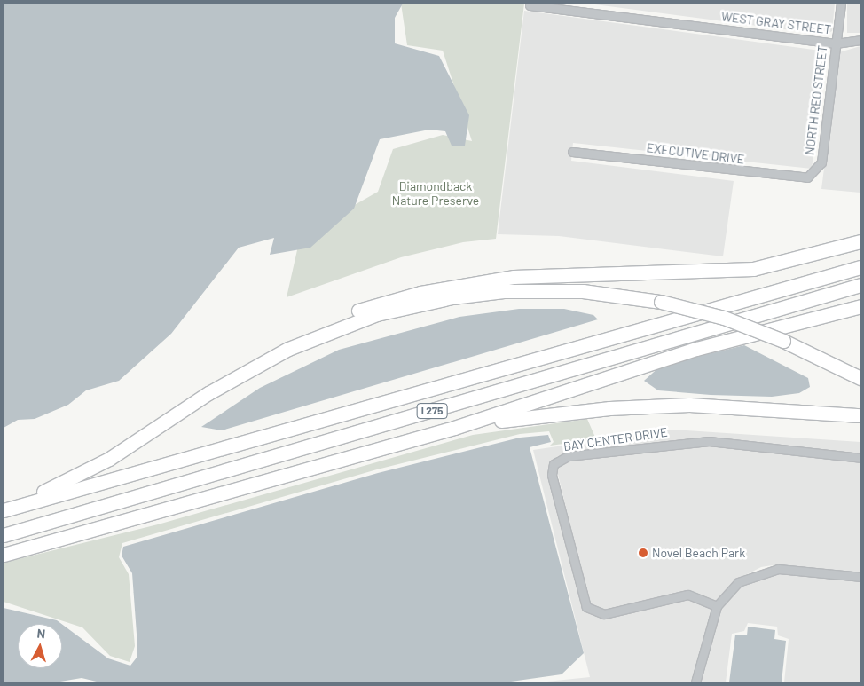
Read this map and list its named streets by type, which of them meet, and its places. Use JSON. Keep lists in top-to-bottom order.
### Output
{
  "streets": {
    "highway": ["I 275"],
    "street": [
      "WEST GRAY STREET",
      "NORTH REO STREET",
      "EXECUTIVE DRIVE",
      "BAY CENTER DRIVE"
    ]
  },
  "crossings": [
    ["WEST GRAY STREET", "NORTH REO STREET"],
    ["NORTH REO STREET", "EXECUTIVE DRIVE"]
  ],
  "parks": ["Diamondback Nature Preserve"],
  "places": ["Novel Beach Park"],
  "north": "top"
}
